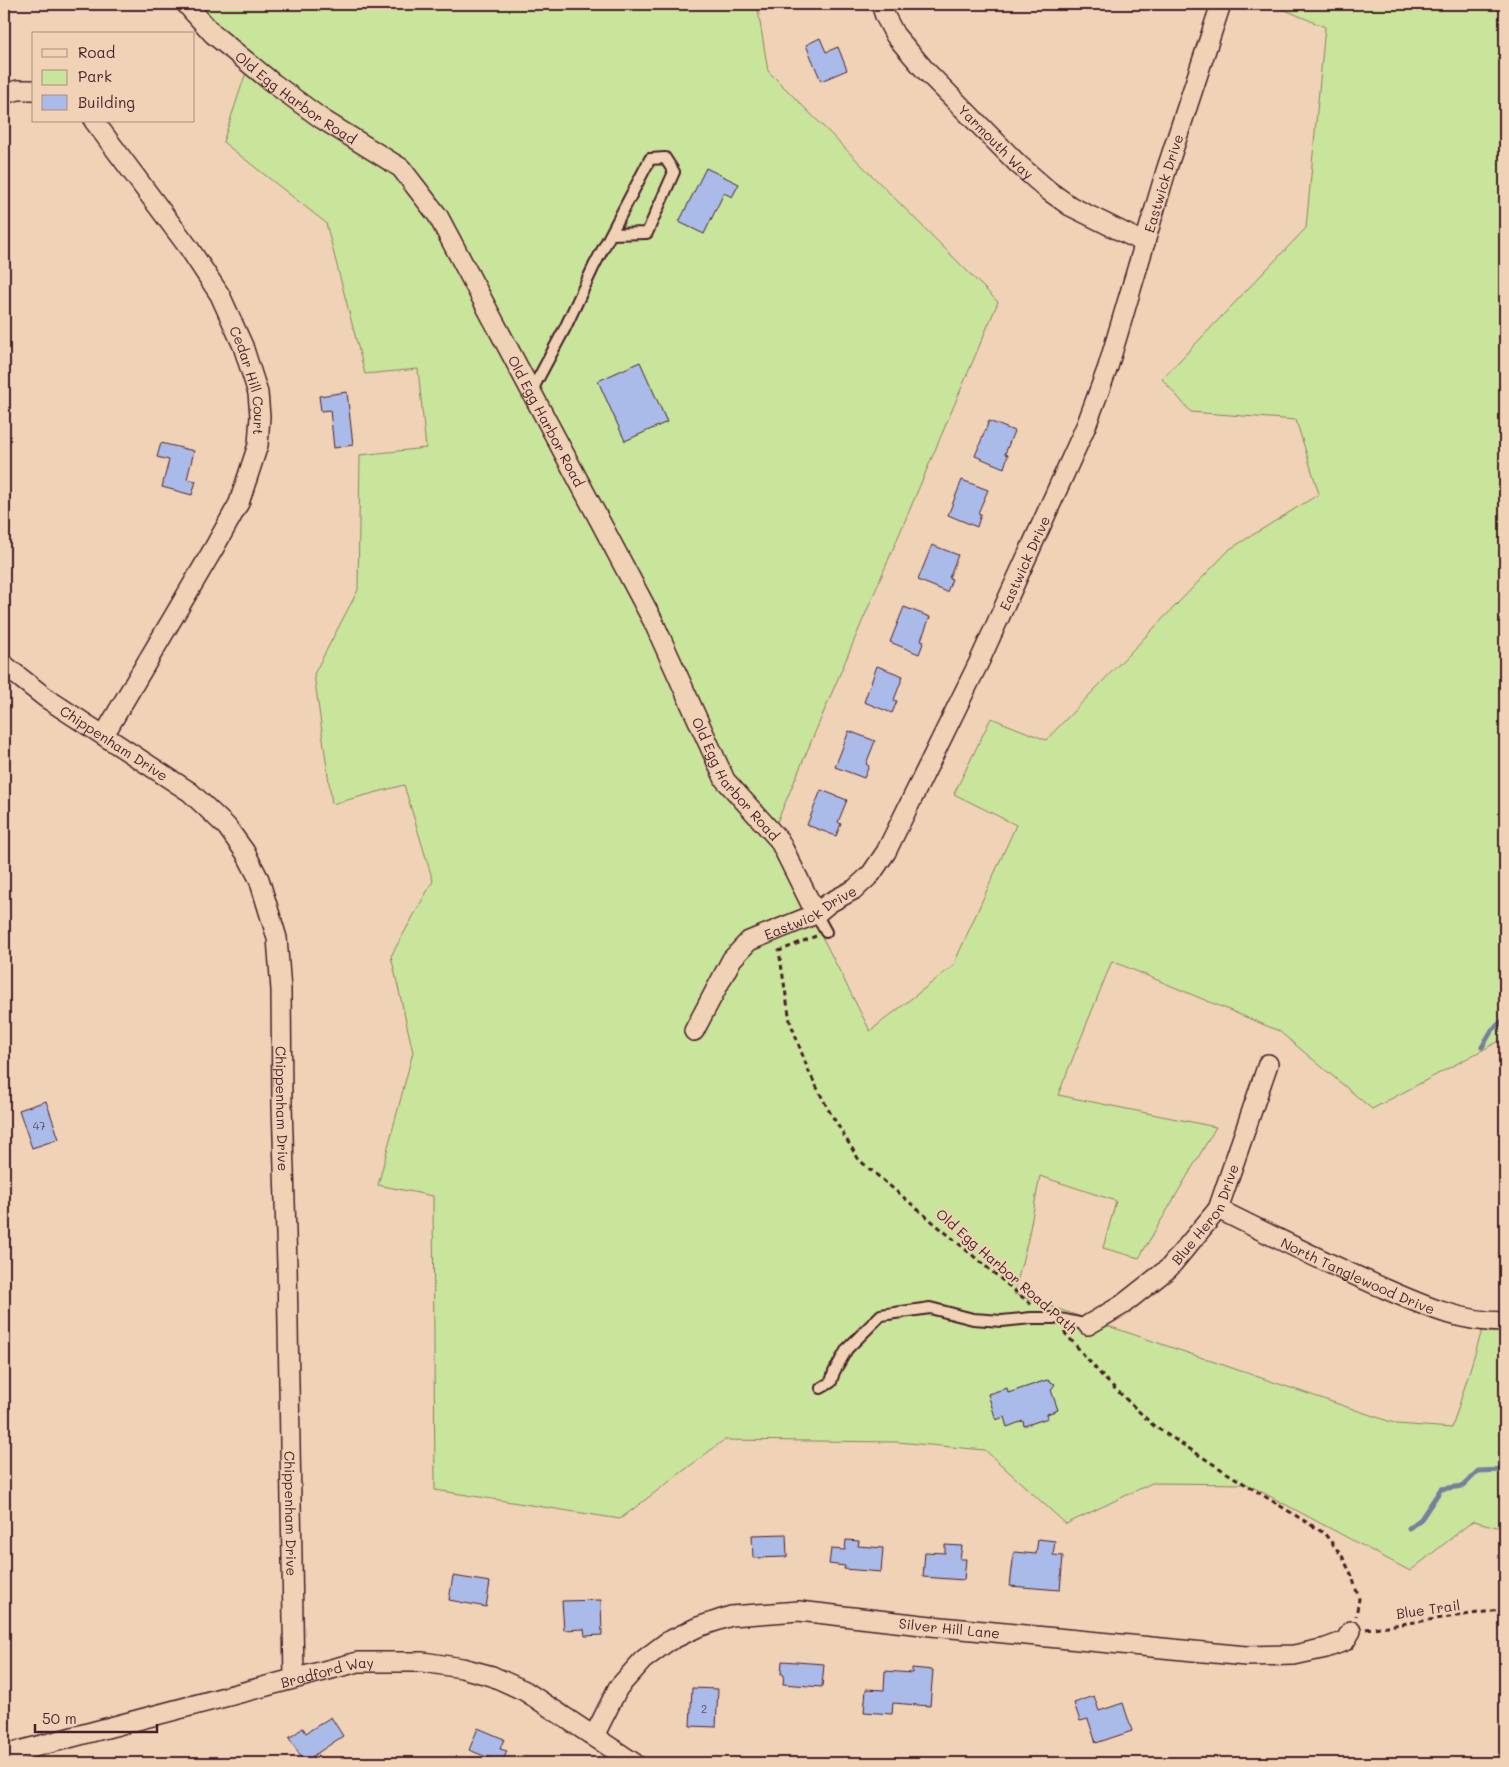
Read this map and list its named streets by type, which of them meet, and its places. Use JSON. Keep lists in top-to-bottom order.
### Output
{
  "streets": {
    "street": [
      "Old Egg Harbor Road",
      "Yarmouth Way",
      "Eastwick Drive",
      "Cedar Hill Court",
      "Chippenham Drive",
      "Blue Heron Drive",
      "North Tanglewood Drive",
      "Silver Hill Lane",
      "Bradford Way"
    ],
    "path": ["Old Egg Harbor Road Path", "Blue Trail"]
  },
  "crossings": [
    ["Old Egg Harbor Road", "Eastwick Drive"],
    ["Yarmouth Way", "Eastwick Drive"],
    ["Cedar Hill Court", "Chippenham Drive"],
    ["Chippenham Drive", "Bradford Way"],
    ["Blue Heron Drive", "North Tanglewood Drive"],
    ["Old Egg Harbor Road Path", "Blue Trail"],
    ["Old Egg Harbor Road Path", "Silver Hill Lane"],
    ["Blue Trail", "Silver Hill Lane"],
    ["Silver Hill Lane", "Bradford Way"]
  ],
  "house_numbers": ["47", "2"],
  "legend": ["Road", "Park", "Building"],
  "scale_bar": "50 m"
}
